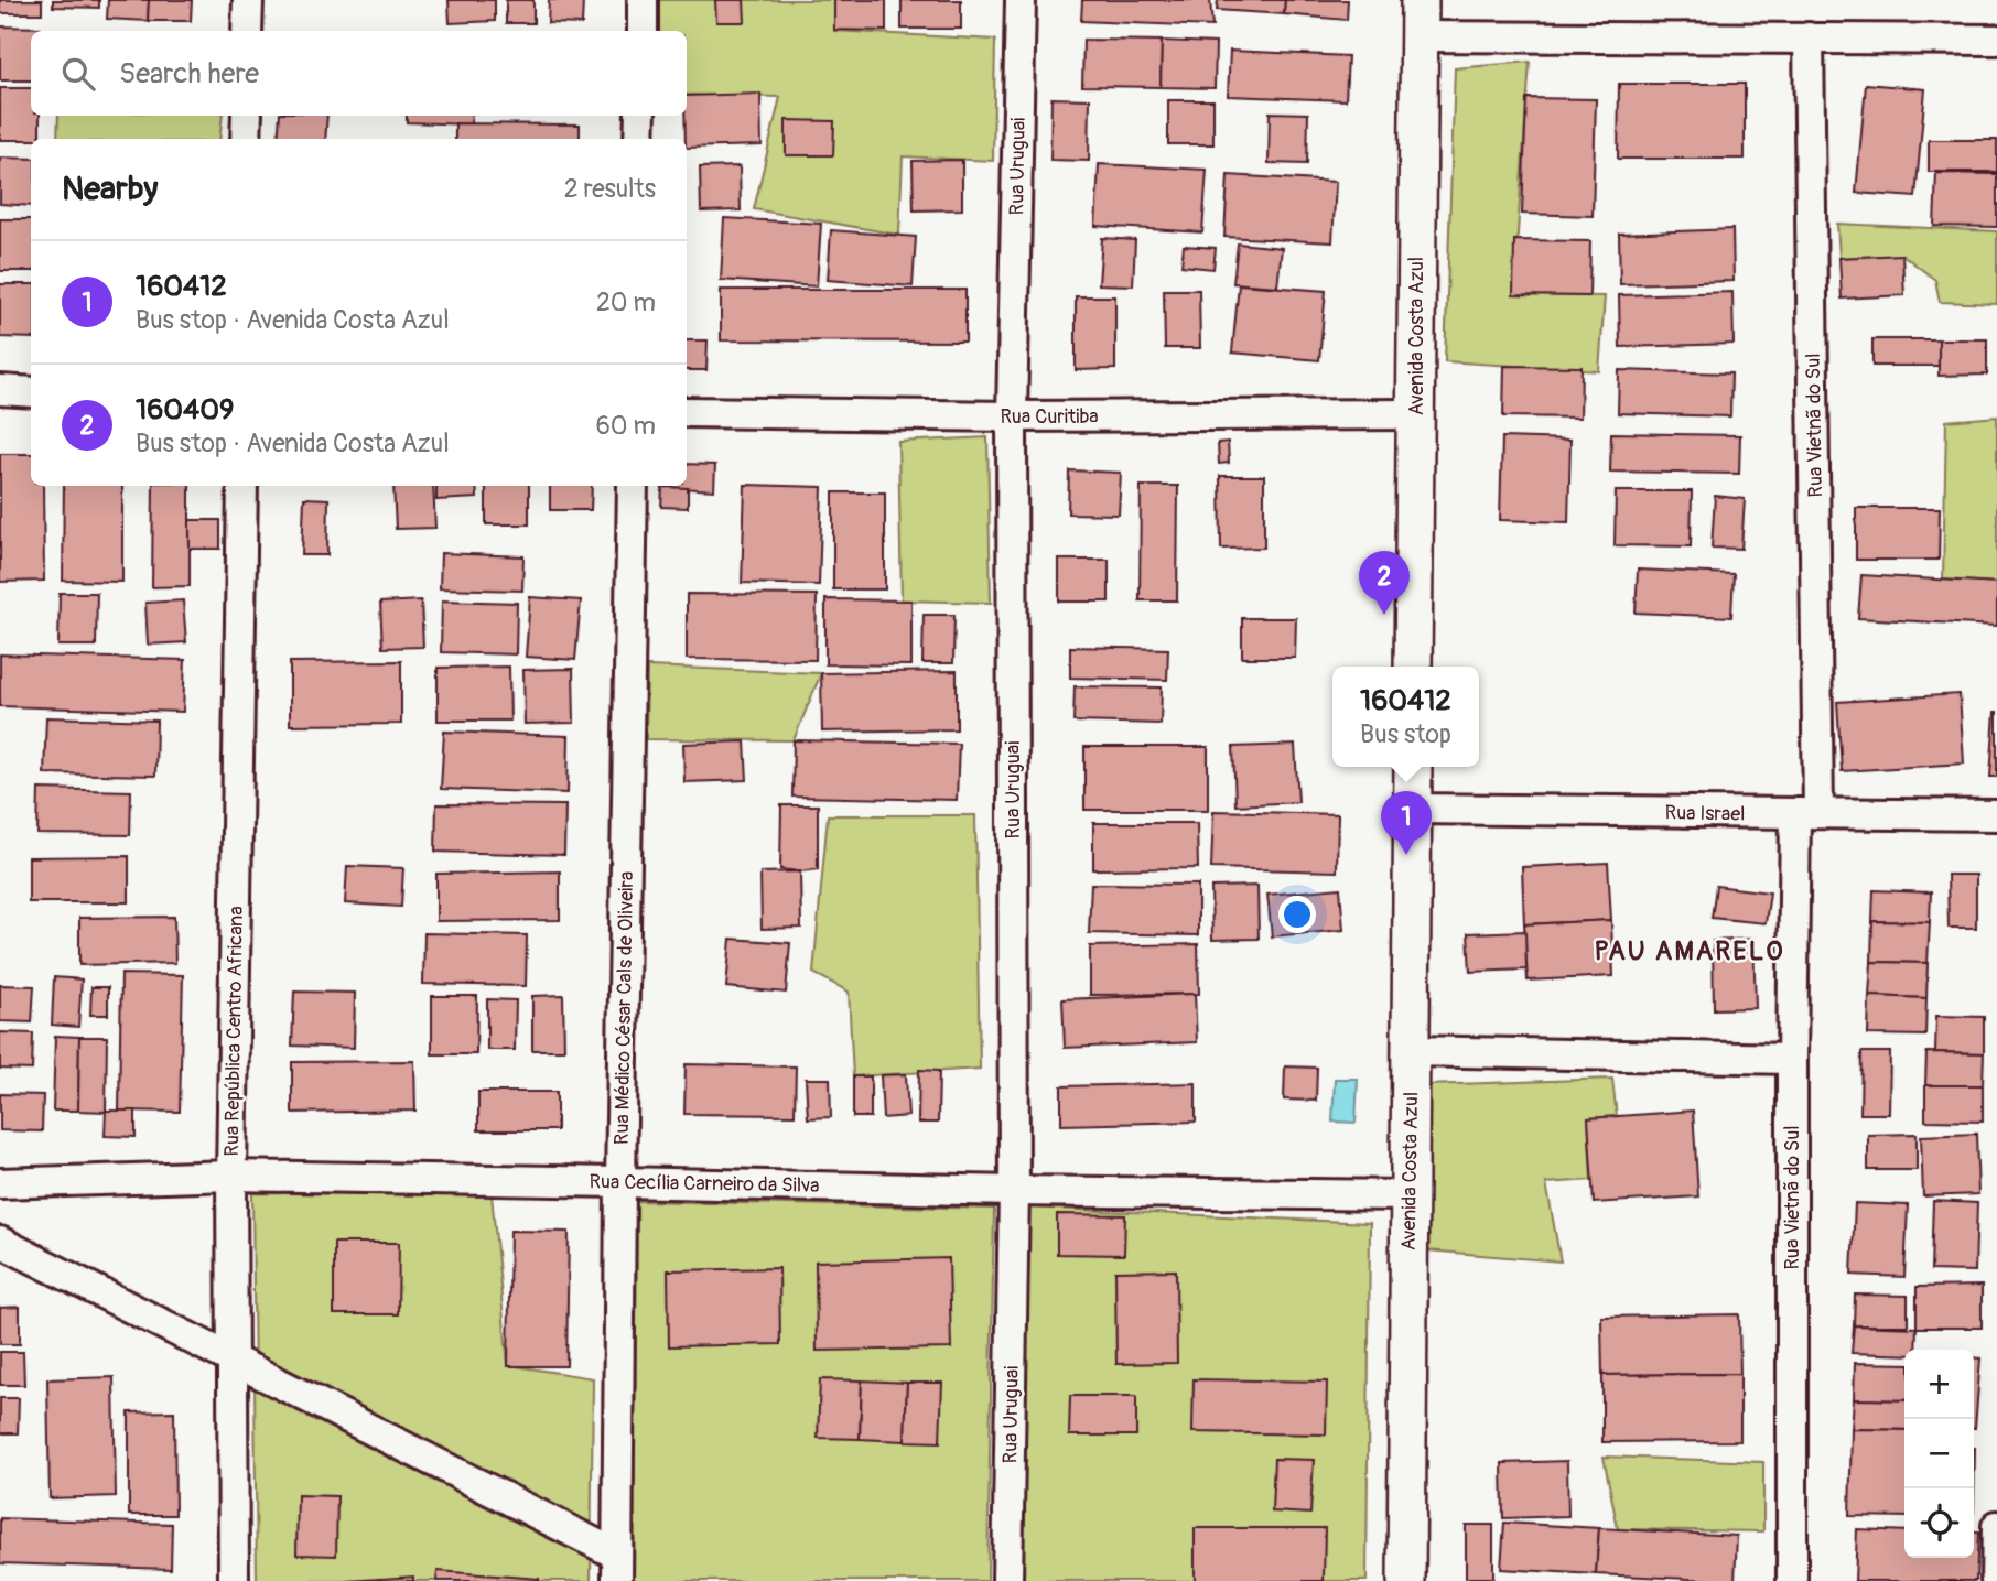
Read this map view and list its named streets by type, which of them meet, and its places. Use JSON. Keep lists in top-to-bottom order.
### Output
{
  "streets": {
    "street": [
      "Rua Uruguai",
      "Avenida Costa Azul",
      "Rua Curitiba",
      "Rua Vietnã do Sul",
      "Rua Israel",
      "Rua Médico César Cals de Oliveira",
      "Rua República Centro Africana",
      "Rua Cecília Carneiro da Silva"
    ]
  },
  "crossings": [
    ["Rua Uruguai", "Rua Curitiba"],
    ["Rua Uruguai", "Rua Cecília Carneiro da Silva"],
    ["Avenida Costa Azul", "Rua Curitiba"],
    ["Avenida Costa Azul", "Rua Israel"],
    ["Avenida Costa Azul", "Rua Cecília Carneiro da Silva"],
    ["Rua Vietnã do Sul", "Rua Israel"],
    ["Rua Médico César Cals de Oliveira", "Rua Cecília Carneiro da Silva"],
    ["Rua República Centro Africana", "Rua Cecília Carneiro da Silva"]
  ],
  "districts": ["PAU AMARELO"],
  "page": {
    "search": "Search here",
    "heading": ["Nearby", "2 results"],
    "list": [
      {
        "mark": "1",
        "name": "160412",
        "note": "Bus stop · Avenida Costa Azul",
        "value": "20 m"
      },
      {
        "mark": "2",
        "name": "160409",
        "note": "Bus stop · Avenida Costa Azul",
        "value": "60 m"
      }
    ],
    "pins": ["2", "1"],
    "popup": ["160412", "Bus stop"],
    "map_buttons": ["+", "−"]
  }
}
